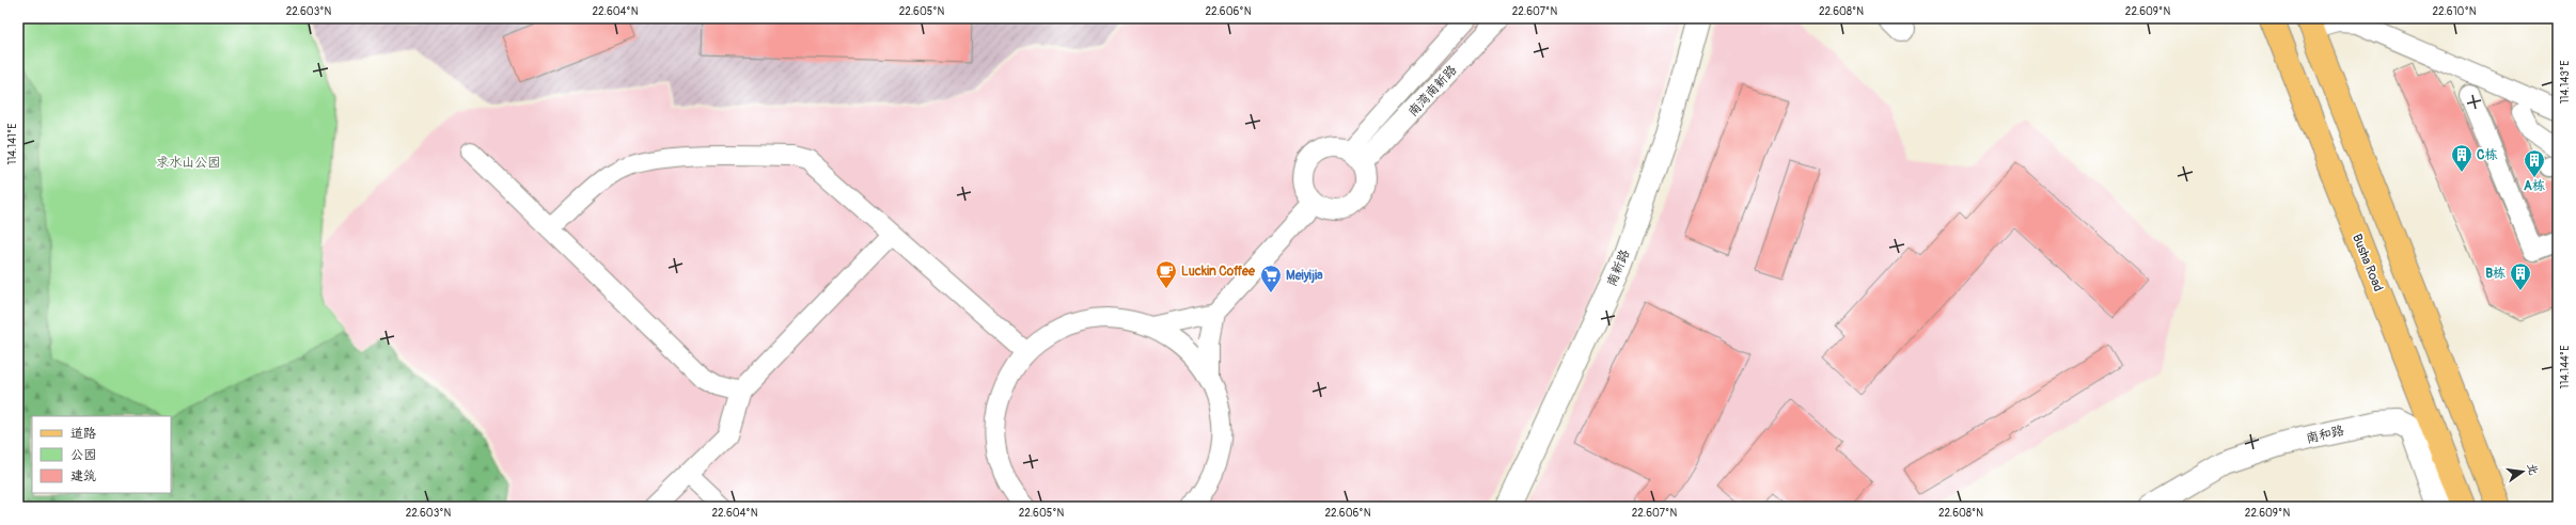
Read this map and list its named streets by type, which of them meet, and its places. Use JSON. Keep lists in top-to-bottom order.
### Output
{
  "streets": {
    "main road": ["Busha Road"],
    "street": ["南湾南新路", "南新路", "南和路"]
  },
  "crossings": [
    ["Busha Road", "南和路"]
  ],
  "parks": ["求水山公园"],
  "places": {
    "building": ["C栋", "A栋", "B栋"],
    "cafe": ["Luckin Coffee"],
    "supermarket": ["Meiyijia"]
  },
  "legend": ["道路", "公园", "建筑"],
  "north": "right",
  "coordinates": [
    "22.603°N",
    "22.604°N",
    "22.605°N",
    "22.606°N",
    "22.607°N",
    "22.608°N",
    "22.609°N",
    "22.610°N",
    "114.143°E",
    "114.141°E",
    "114.144°E"
  ]
}
